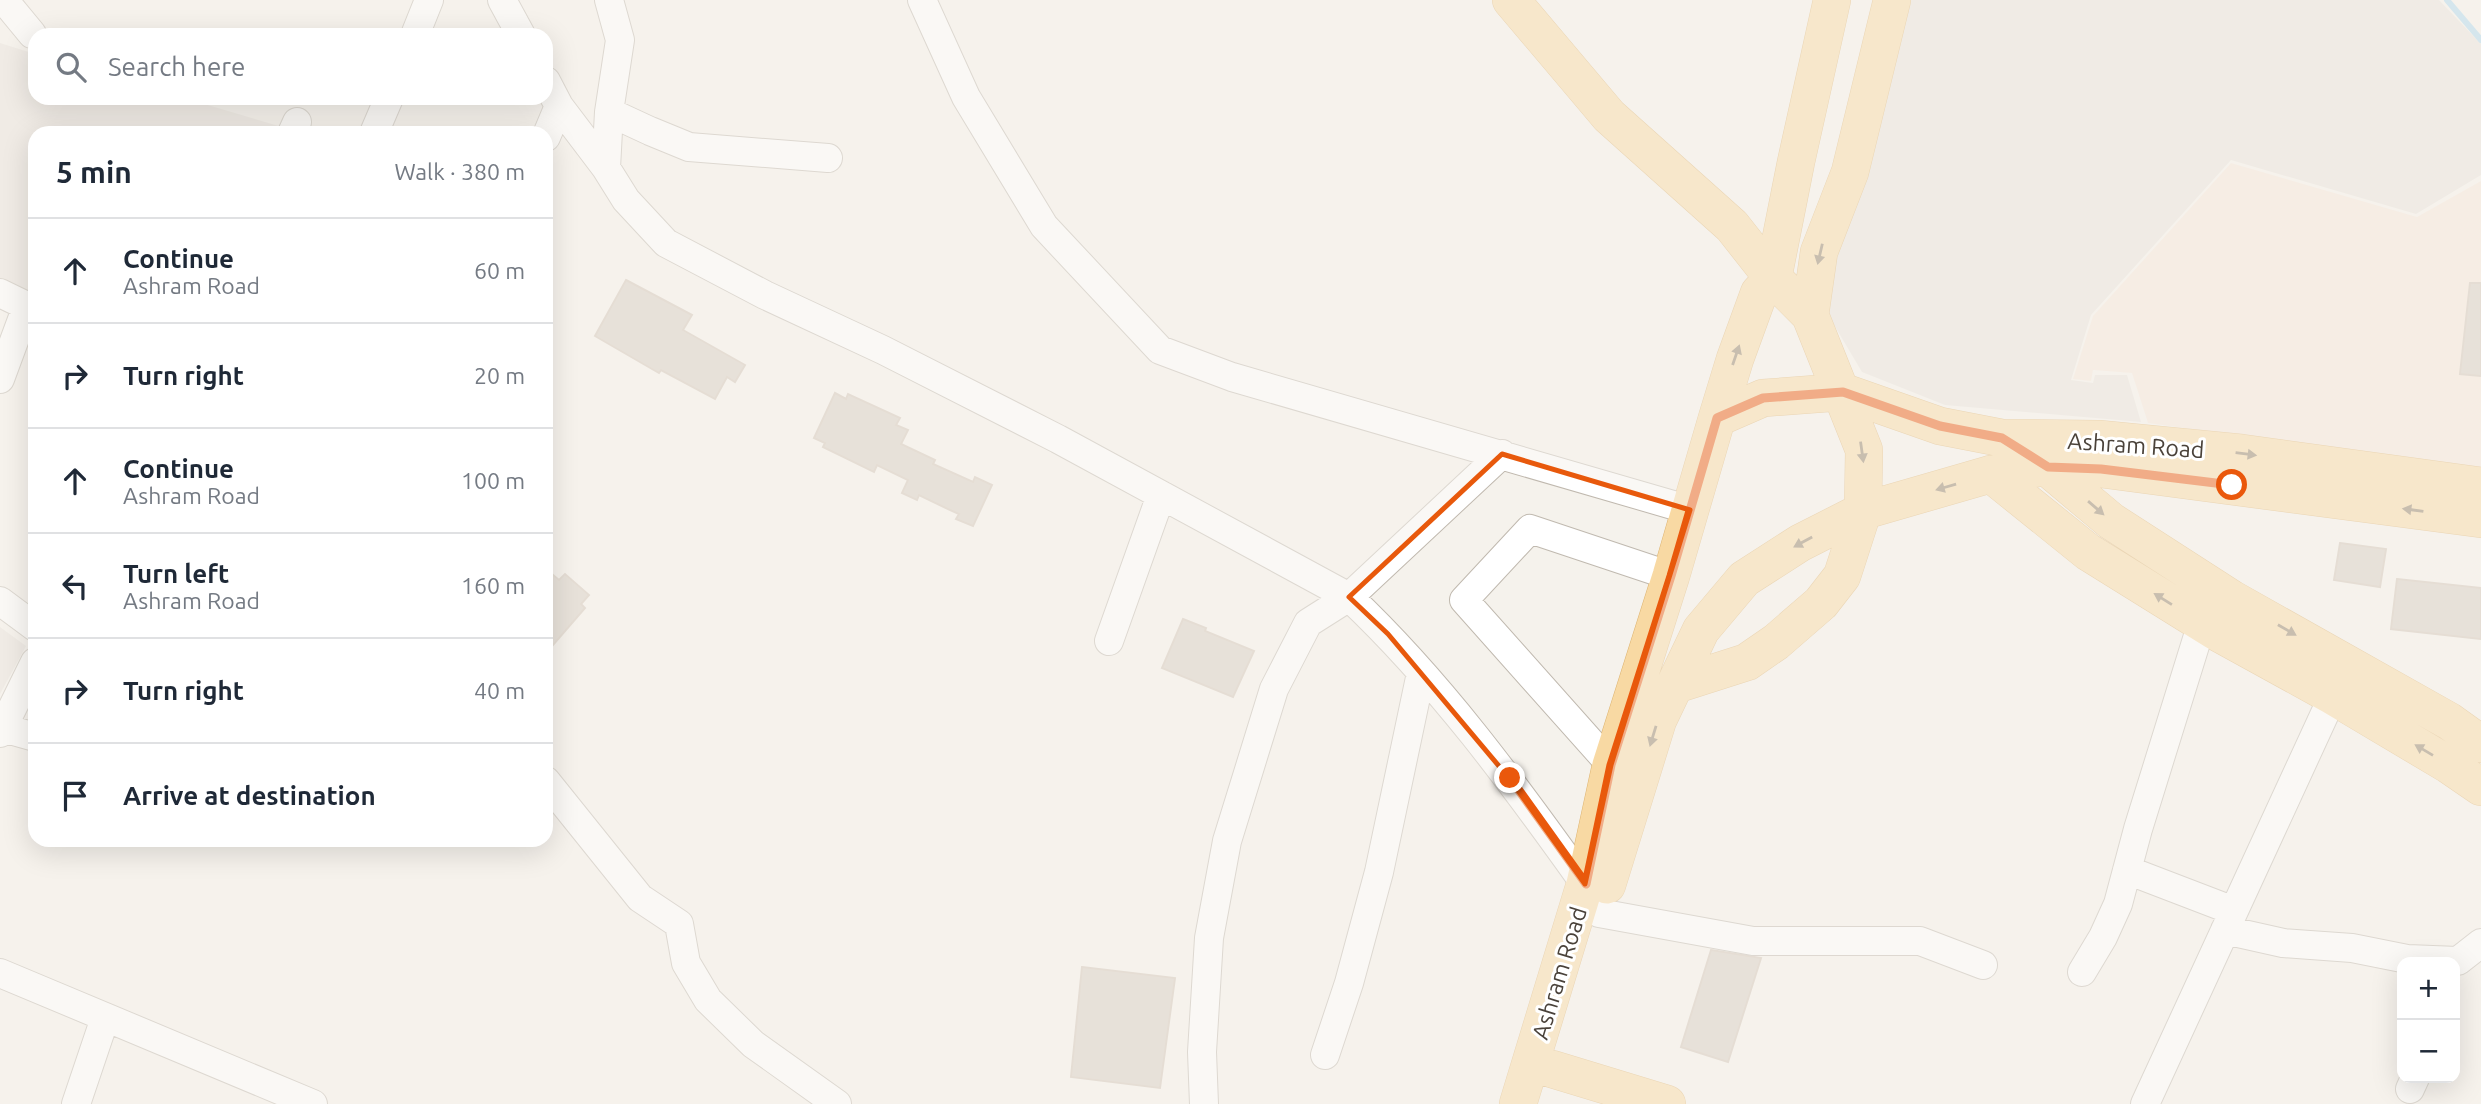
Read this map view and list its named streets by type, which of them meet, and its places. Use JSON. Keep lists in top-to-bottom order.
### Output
{
  "streets": {
    "main road": ["Ashram Road"]
  },
  "page": {
    "search": "Search here",
    "heading": ["5 min", "Walk · 380 m"],
    "list": [
      ["Continue", "Ashram Road", "60 m"],
      ["Turn right", "20 m"],
      ["Continue", "Ashram Road", "100 m"],
      ["Turn left", "Ashram Road", "160 m"],
      ["Turn right", "40 m"],
      "Arrive at destination"
    ],
    "map_buttons": ["+", "−"]
  }
}
